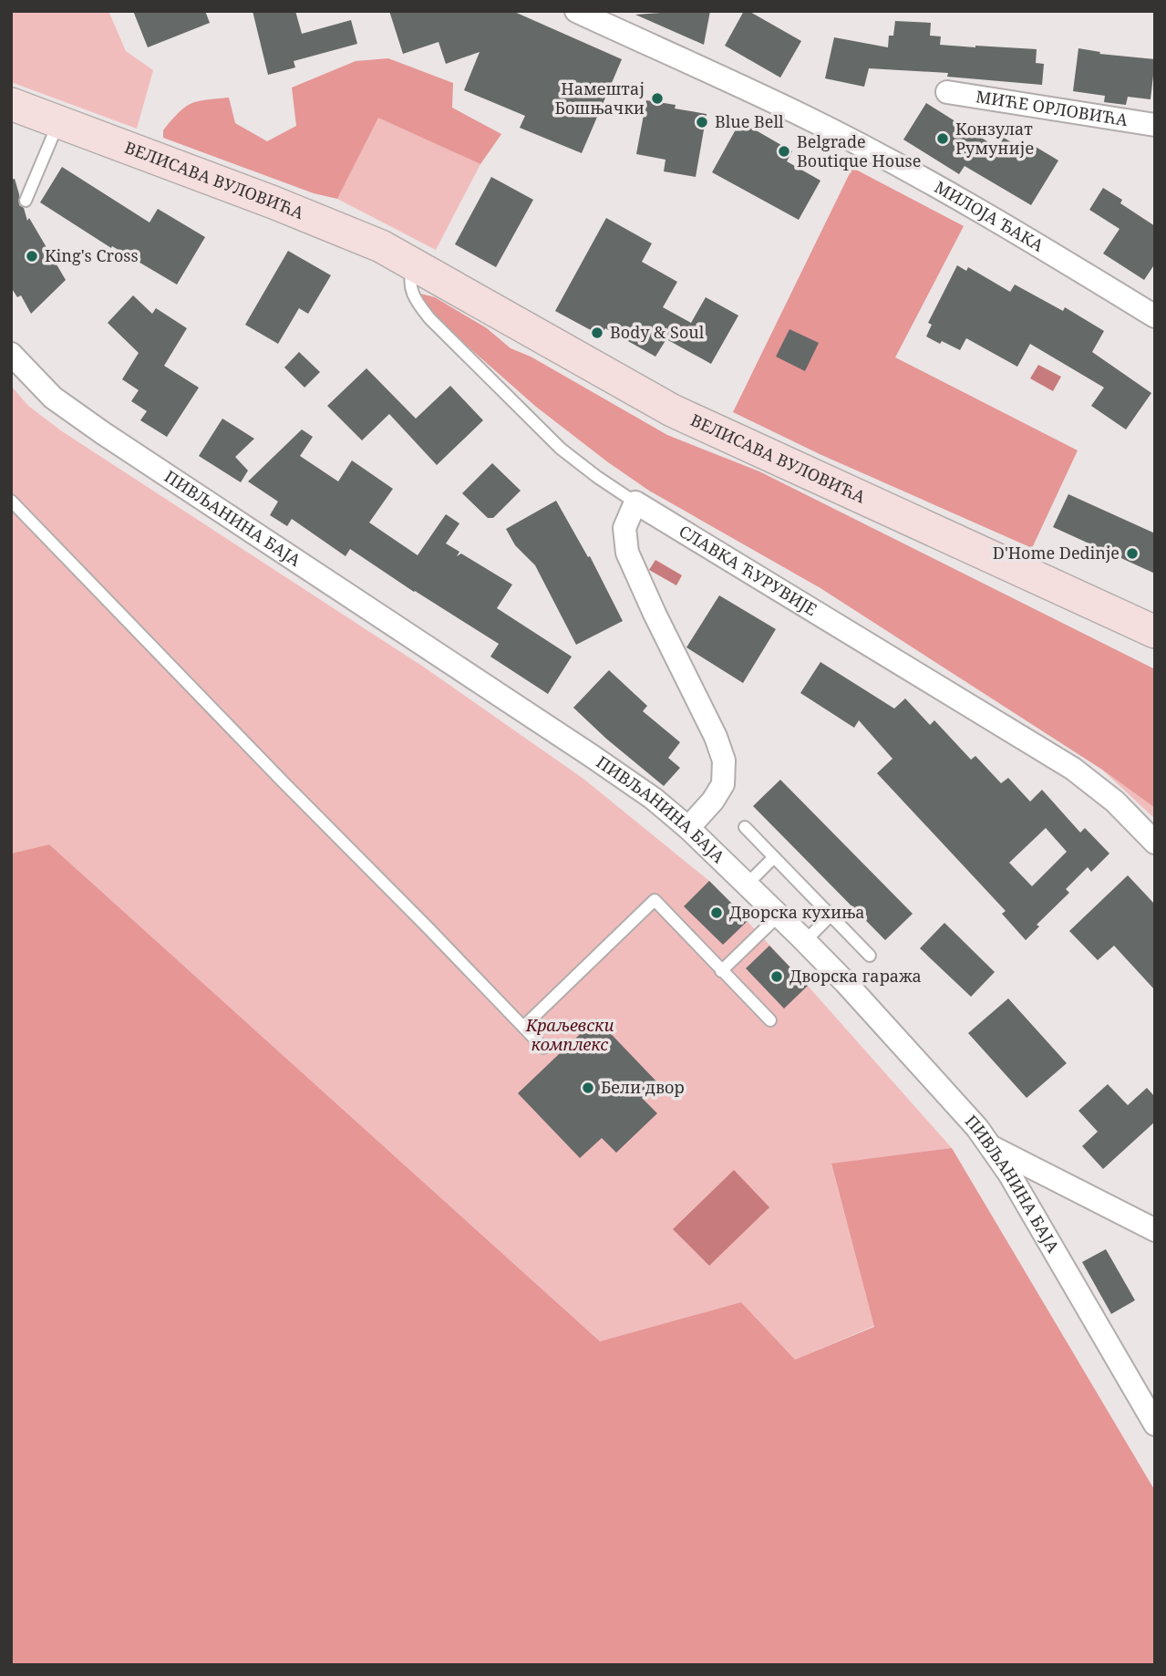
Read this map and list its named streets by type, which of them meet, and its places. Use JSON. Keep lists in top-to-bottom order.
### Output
{
  "streets": {
    "street": [
      "МИЋЕ ОРЛОВИЋА",
      "ВЕЛИСАВА ВУЛОВИЋА",
      "МИЛОЈА ЂАКА",
      "ПИВЉАНИНА БАЈА",
      "СЛАВКА ЋУРУВИЈЕ"
    ]
  },
  "parks": ["Краљевски комплекс"],
  "places": [
    "Намештај Бошњачки",
    "Blue Bell",
    "Конзулат Румуније",
    "Belgrade Boutique House",
    "King's Cross",
    "Body & Soul",
    "D'Home Dedinje",
    "Дворска кухиња",
    "Дворска гаража",
    "Бели двор"
  ]
}
